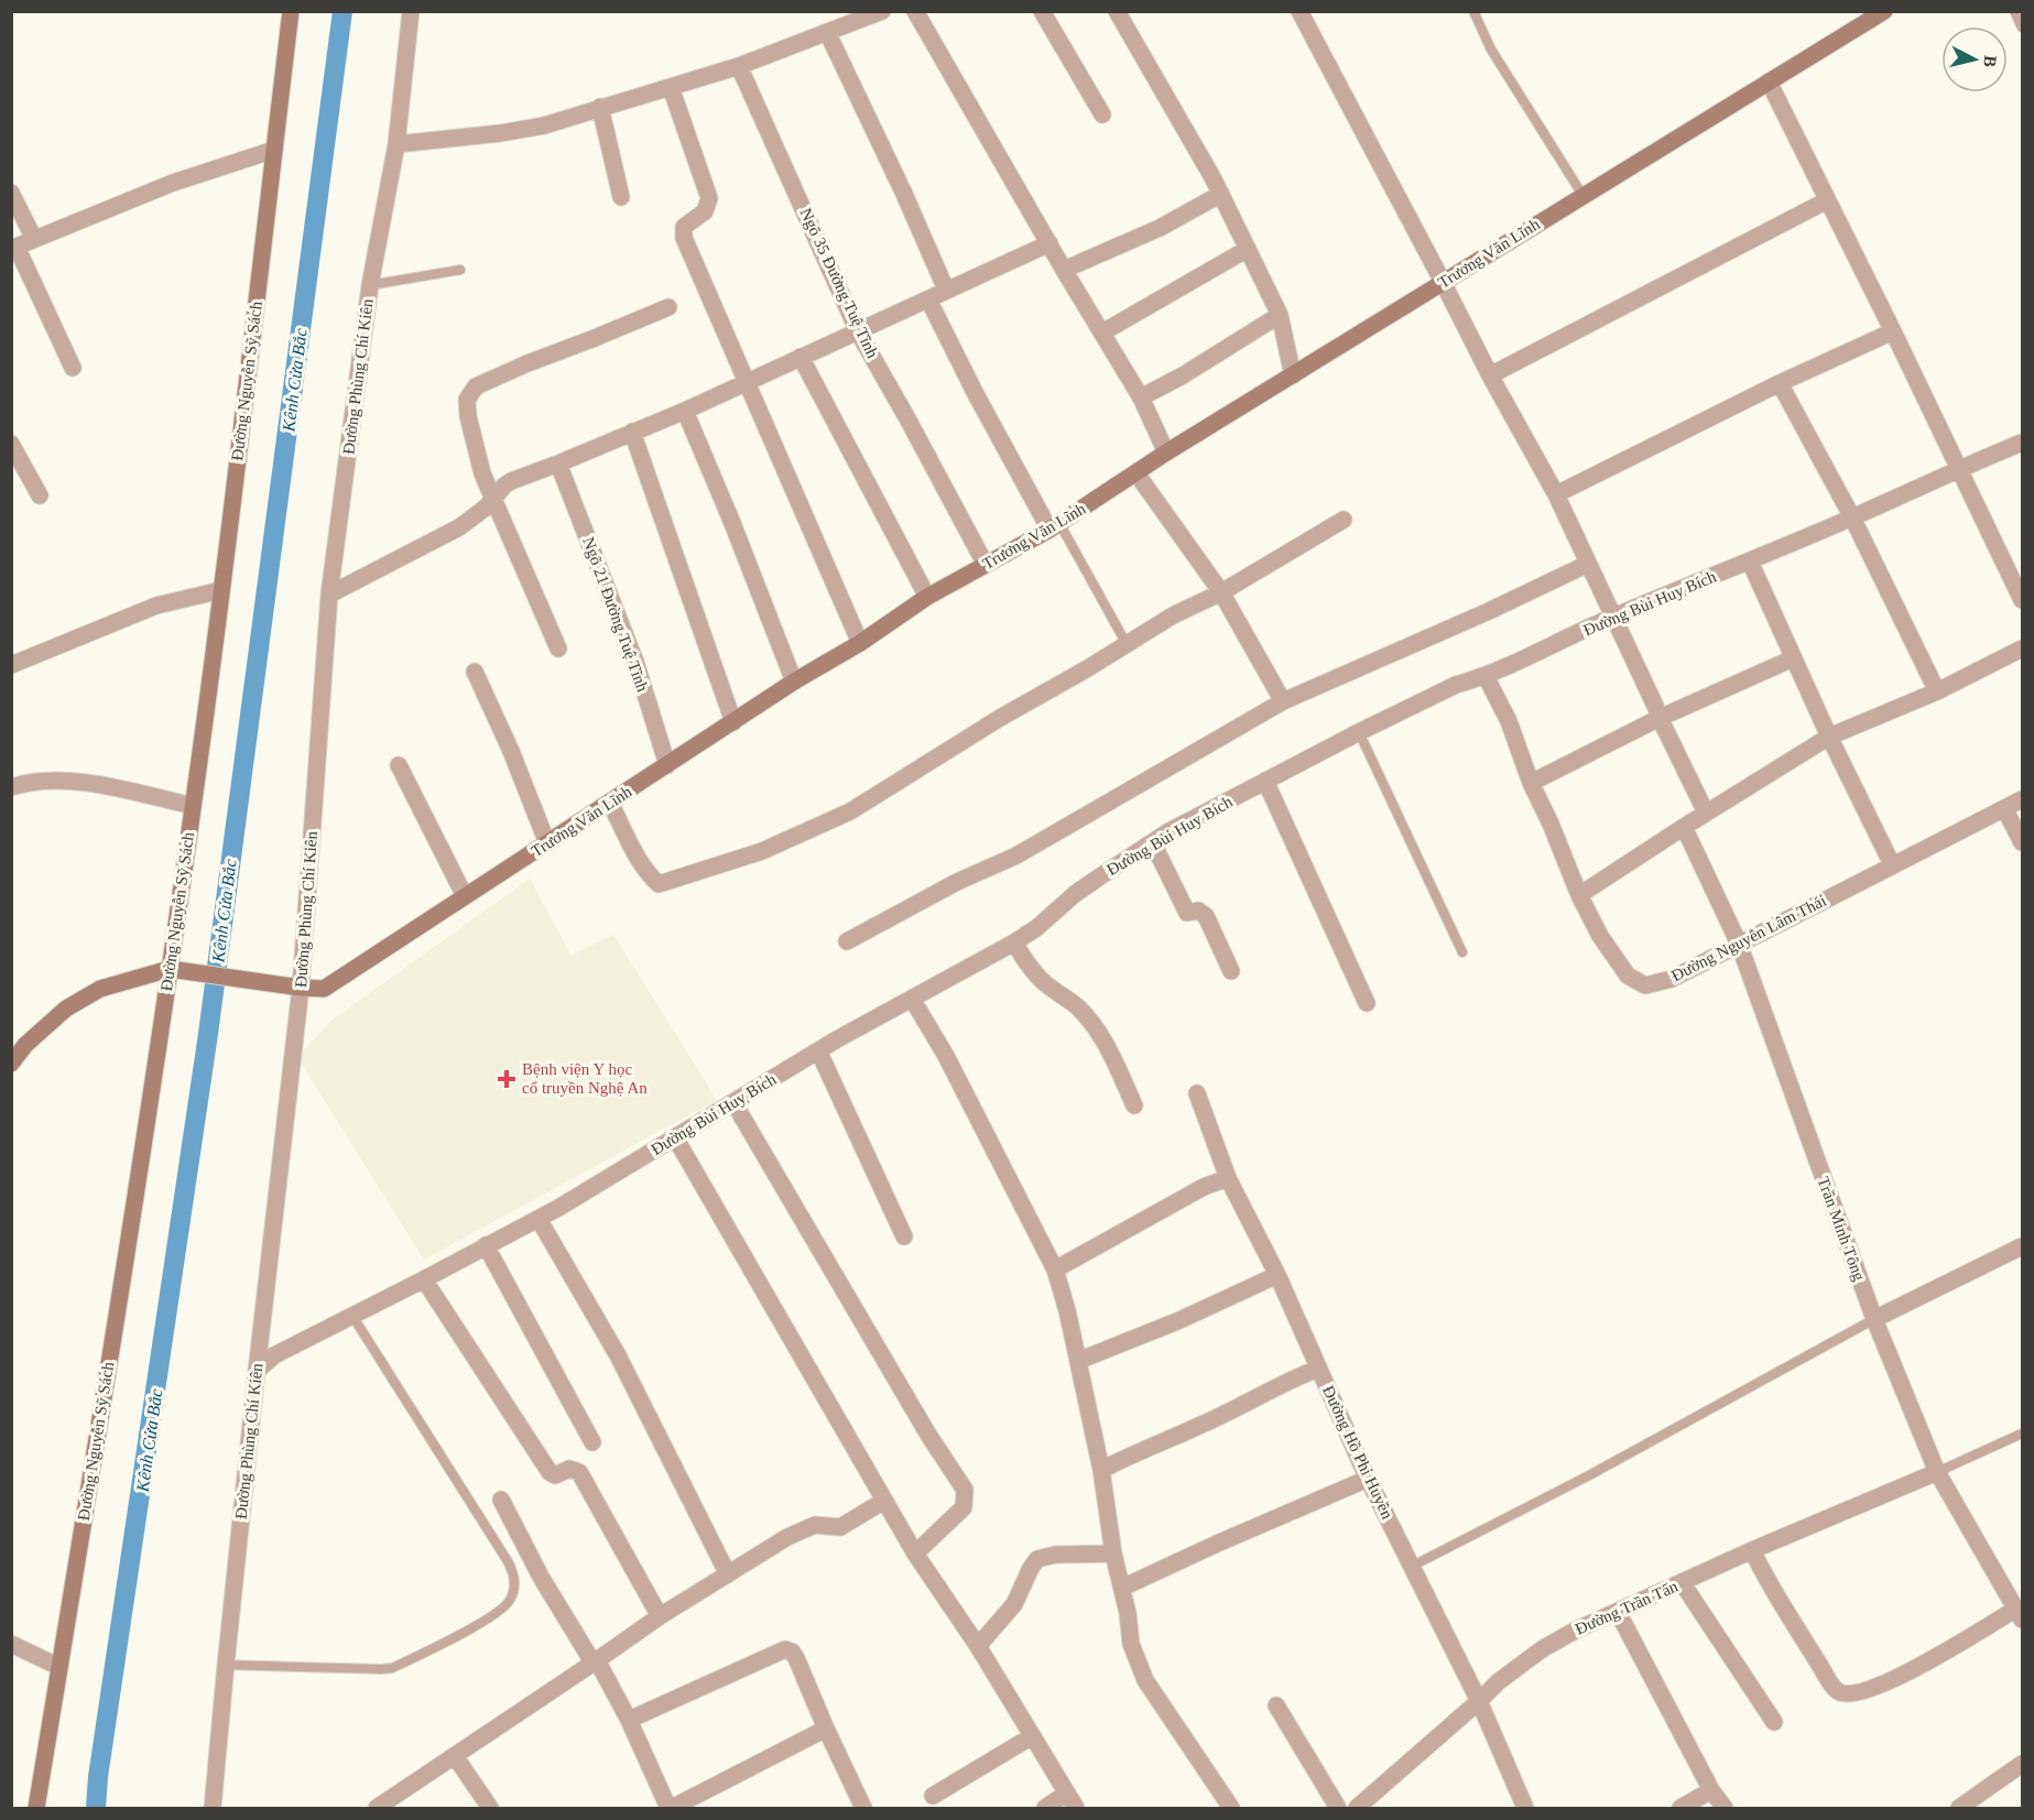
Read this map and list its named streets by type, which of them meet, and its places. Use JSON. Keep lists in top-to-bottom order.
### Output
{
  "streets": {
    "street": [
      "Trương Văn Lĩnh",
      "Ngõ 35 Đường Tuệ Tĩnh",
      "Đường Phùng Chí Kiên",
      "Đường Nguyễn Sỹ Sách",
      "Đường Bùi Huy Bích",
      "Ngõ 21 Đường Tuệ Tĩnh",
      "Đường Nguyễn Lâm Thái",
      "Trần Minh Tông",
      "Đường Hồ Phi Huyền",
      "Đường Trần Tấn"
    ]
  },
  "crossings": [
    ["Trương Văn Lĩnh", "Ngõ 35 Đường Tuệ Tĩnh"],
    ["Trương Văn Lĩnh", "Đường Phùng Chí Kiên"],
    ["Trương Văn Lĩnh", "Đường Nguyễn Sỹ Sách"],
    ["Trương Văn Lĩnh", "Ngõ 21 Đường Tuệ Tĩnh"],
    ["Đường Phùng Chí Kiên", "Đường Bùi Huy Bích"],
    ["Đường Bùi Huy Bích", "Đường Nguyễn Lâm Thái"],
    ["Đường Nguyễn Lâm Thái", "Trần Minh Tông"],
    ["Trần Minh Tông", "Đường Trần Tấn"],
    ["Đường Hồ Phi Huyền", "Đường Trần Tấn"]
  ],
  "water": ["Kênh Cửa Bắc"],
  "places": {
    "health": ["Bệnh viện Y học cổ truyền Nghệ An"]
  },
  "north": "right"
}
